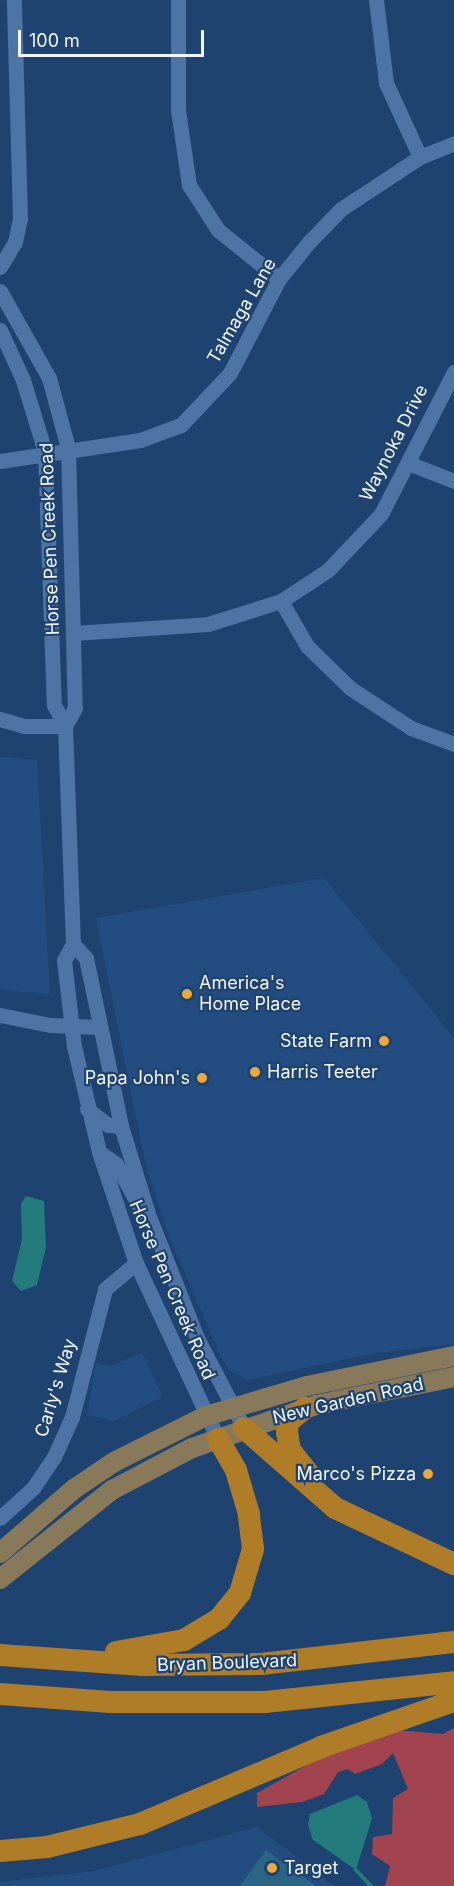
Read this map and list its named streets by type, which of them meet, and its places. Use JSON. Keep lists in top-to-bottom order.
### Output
{
  "streets": {
    "highway": ["Bryan Boulevard"],
    "main road": ["New Garden Road"],
    "street": [
      "Talmaga Lane",
      "Waynoka Drive",
      "Horse Pen Creek Road",
      "Carly's Way"
    ]
  },
  "crossings": [
    ["Talmaga Lane", "Horse Pen Creek Road"],
    ["Waynoka Drive", "Horse Pen Creek Road"],
    ["Horse Pen Creek Road", "Carly's Way"],
    ["Horse Pen Creek Road", "New Garden Road"]
  ],
  "places": [
    "America's Home Place",
    "State Farm",
    "Harris Teeter",
    "Papa John's",
    "Marco's Pizza",
    "Target"
  ],
  "scale_bar": "100 m"
}
